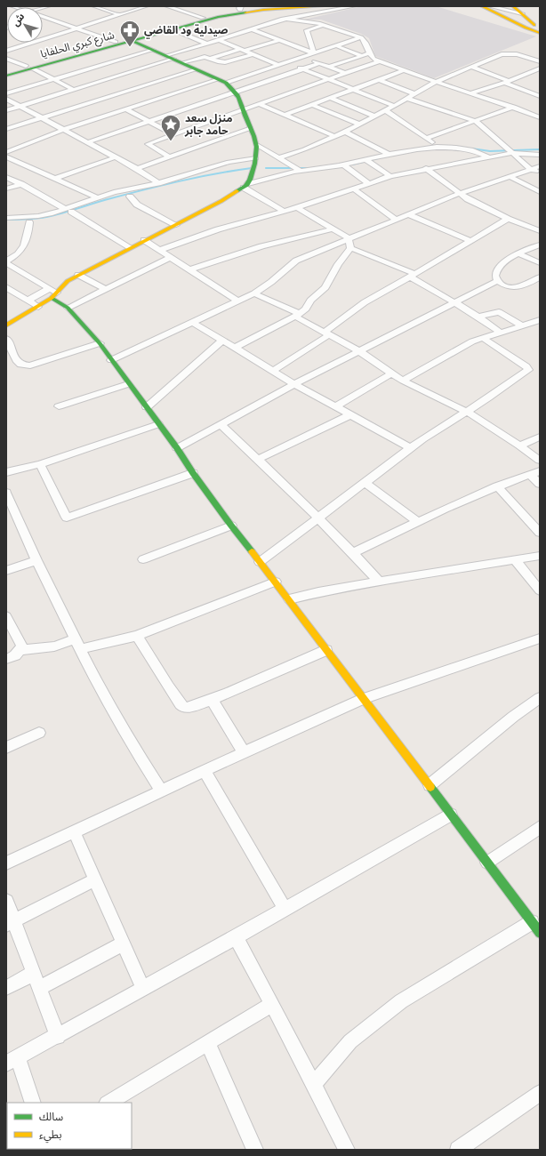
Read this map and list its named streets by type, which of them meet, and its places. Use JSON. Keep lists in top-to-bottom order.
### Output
{
  "streets": {
    "street": ["شارع كبري الحلفايا"]
  },
  "places": {
    "pharmacy": ["صيدلية ود القاضي"],
    "place": ["منزل سعد حامد جابر"]
  },
  "legend": ["سالك", "بطيء"],
  "north": "top left"
}
